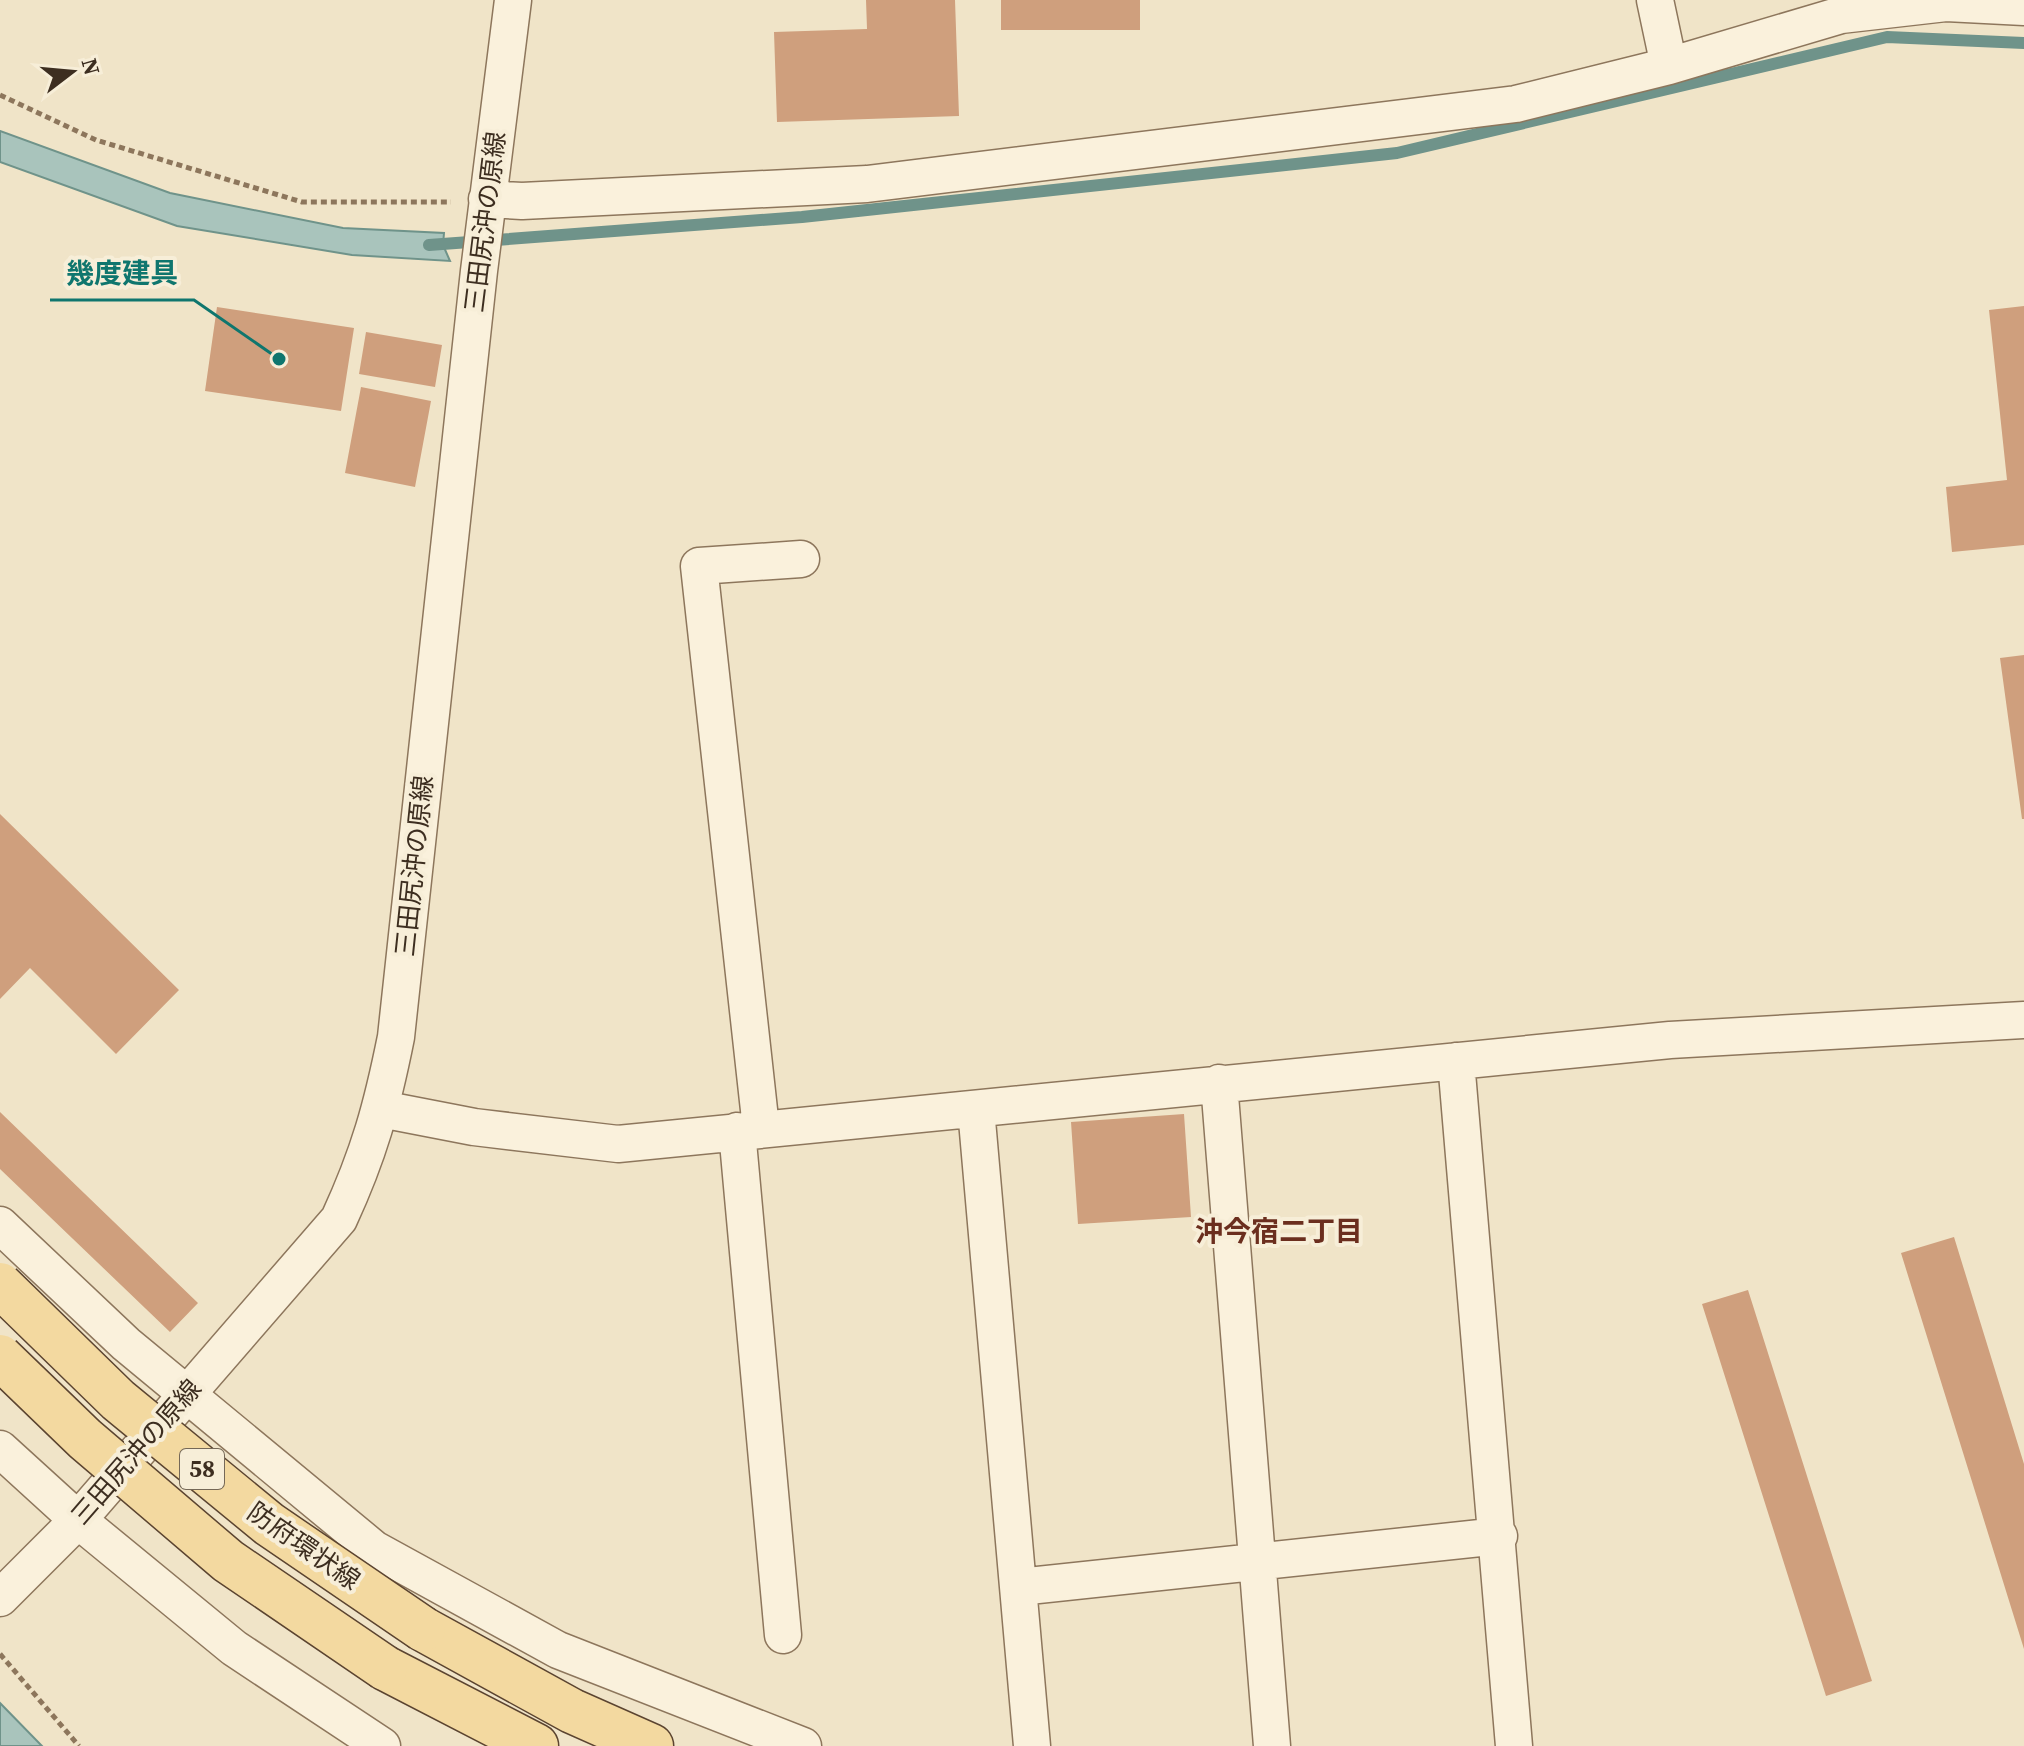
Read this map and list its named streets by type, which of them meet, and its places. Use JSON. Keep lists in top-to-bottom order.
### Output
{
  "streets": {
    "main road": ["58", "防府環状線"],
    "street": ["三田尻沖の原線"]
  },
  "districts": ["沖今宿二丁目"],
  "places": ["幾度建具"],
  "north": "right"
}
